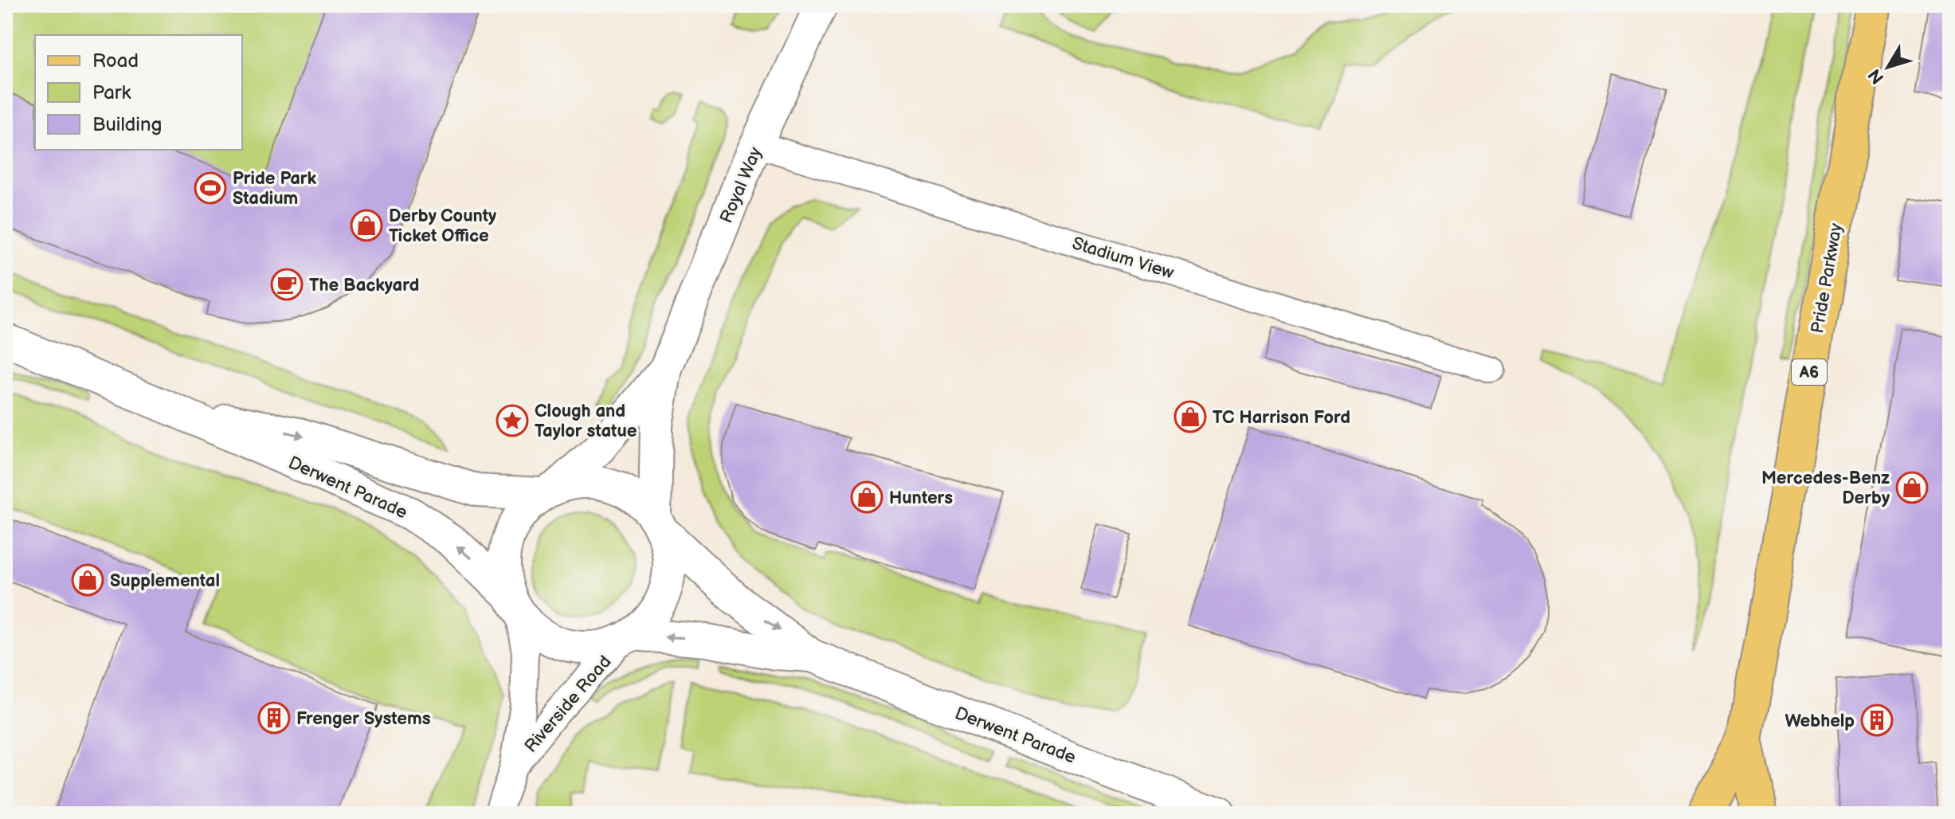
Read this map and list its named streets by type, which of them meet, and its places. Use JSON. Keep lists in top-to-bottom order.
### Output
{
  "streets": {
    "main road": ["Pride Parkway", "A6"],
    "street": [
      "Royal Way",
      "Stadium View",
      "Derwent Parade",
      "Riverside Road"
    ]
  },
  "crossings": [
    ["Royal Way", "Stadium View"],
    ["Royal Way", "Derwent Parade"],
    ["Royal Way", "Riverside Road"],
    ["Derwent Parade", "Riverside Road"]
  ],
  "places": {
    "sports": ["Pride Park Stadium"],
    "shop": [
      "Derby County Ticket Office",
      "TC Harrison Ford",
      "Mercedes-Benz Derby",
      "Hunters",
      "Supplemental"
    ],
    "cafe": ["The Backyard"],
    "place": ["Clough and Taylor statue"],
    "building": ["Frenger Systems", "Webhelp"]
  },
  "legend": ["Road", "Park", "Building"],
  "north": "bottom left"
}
